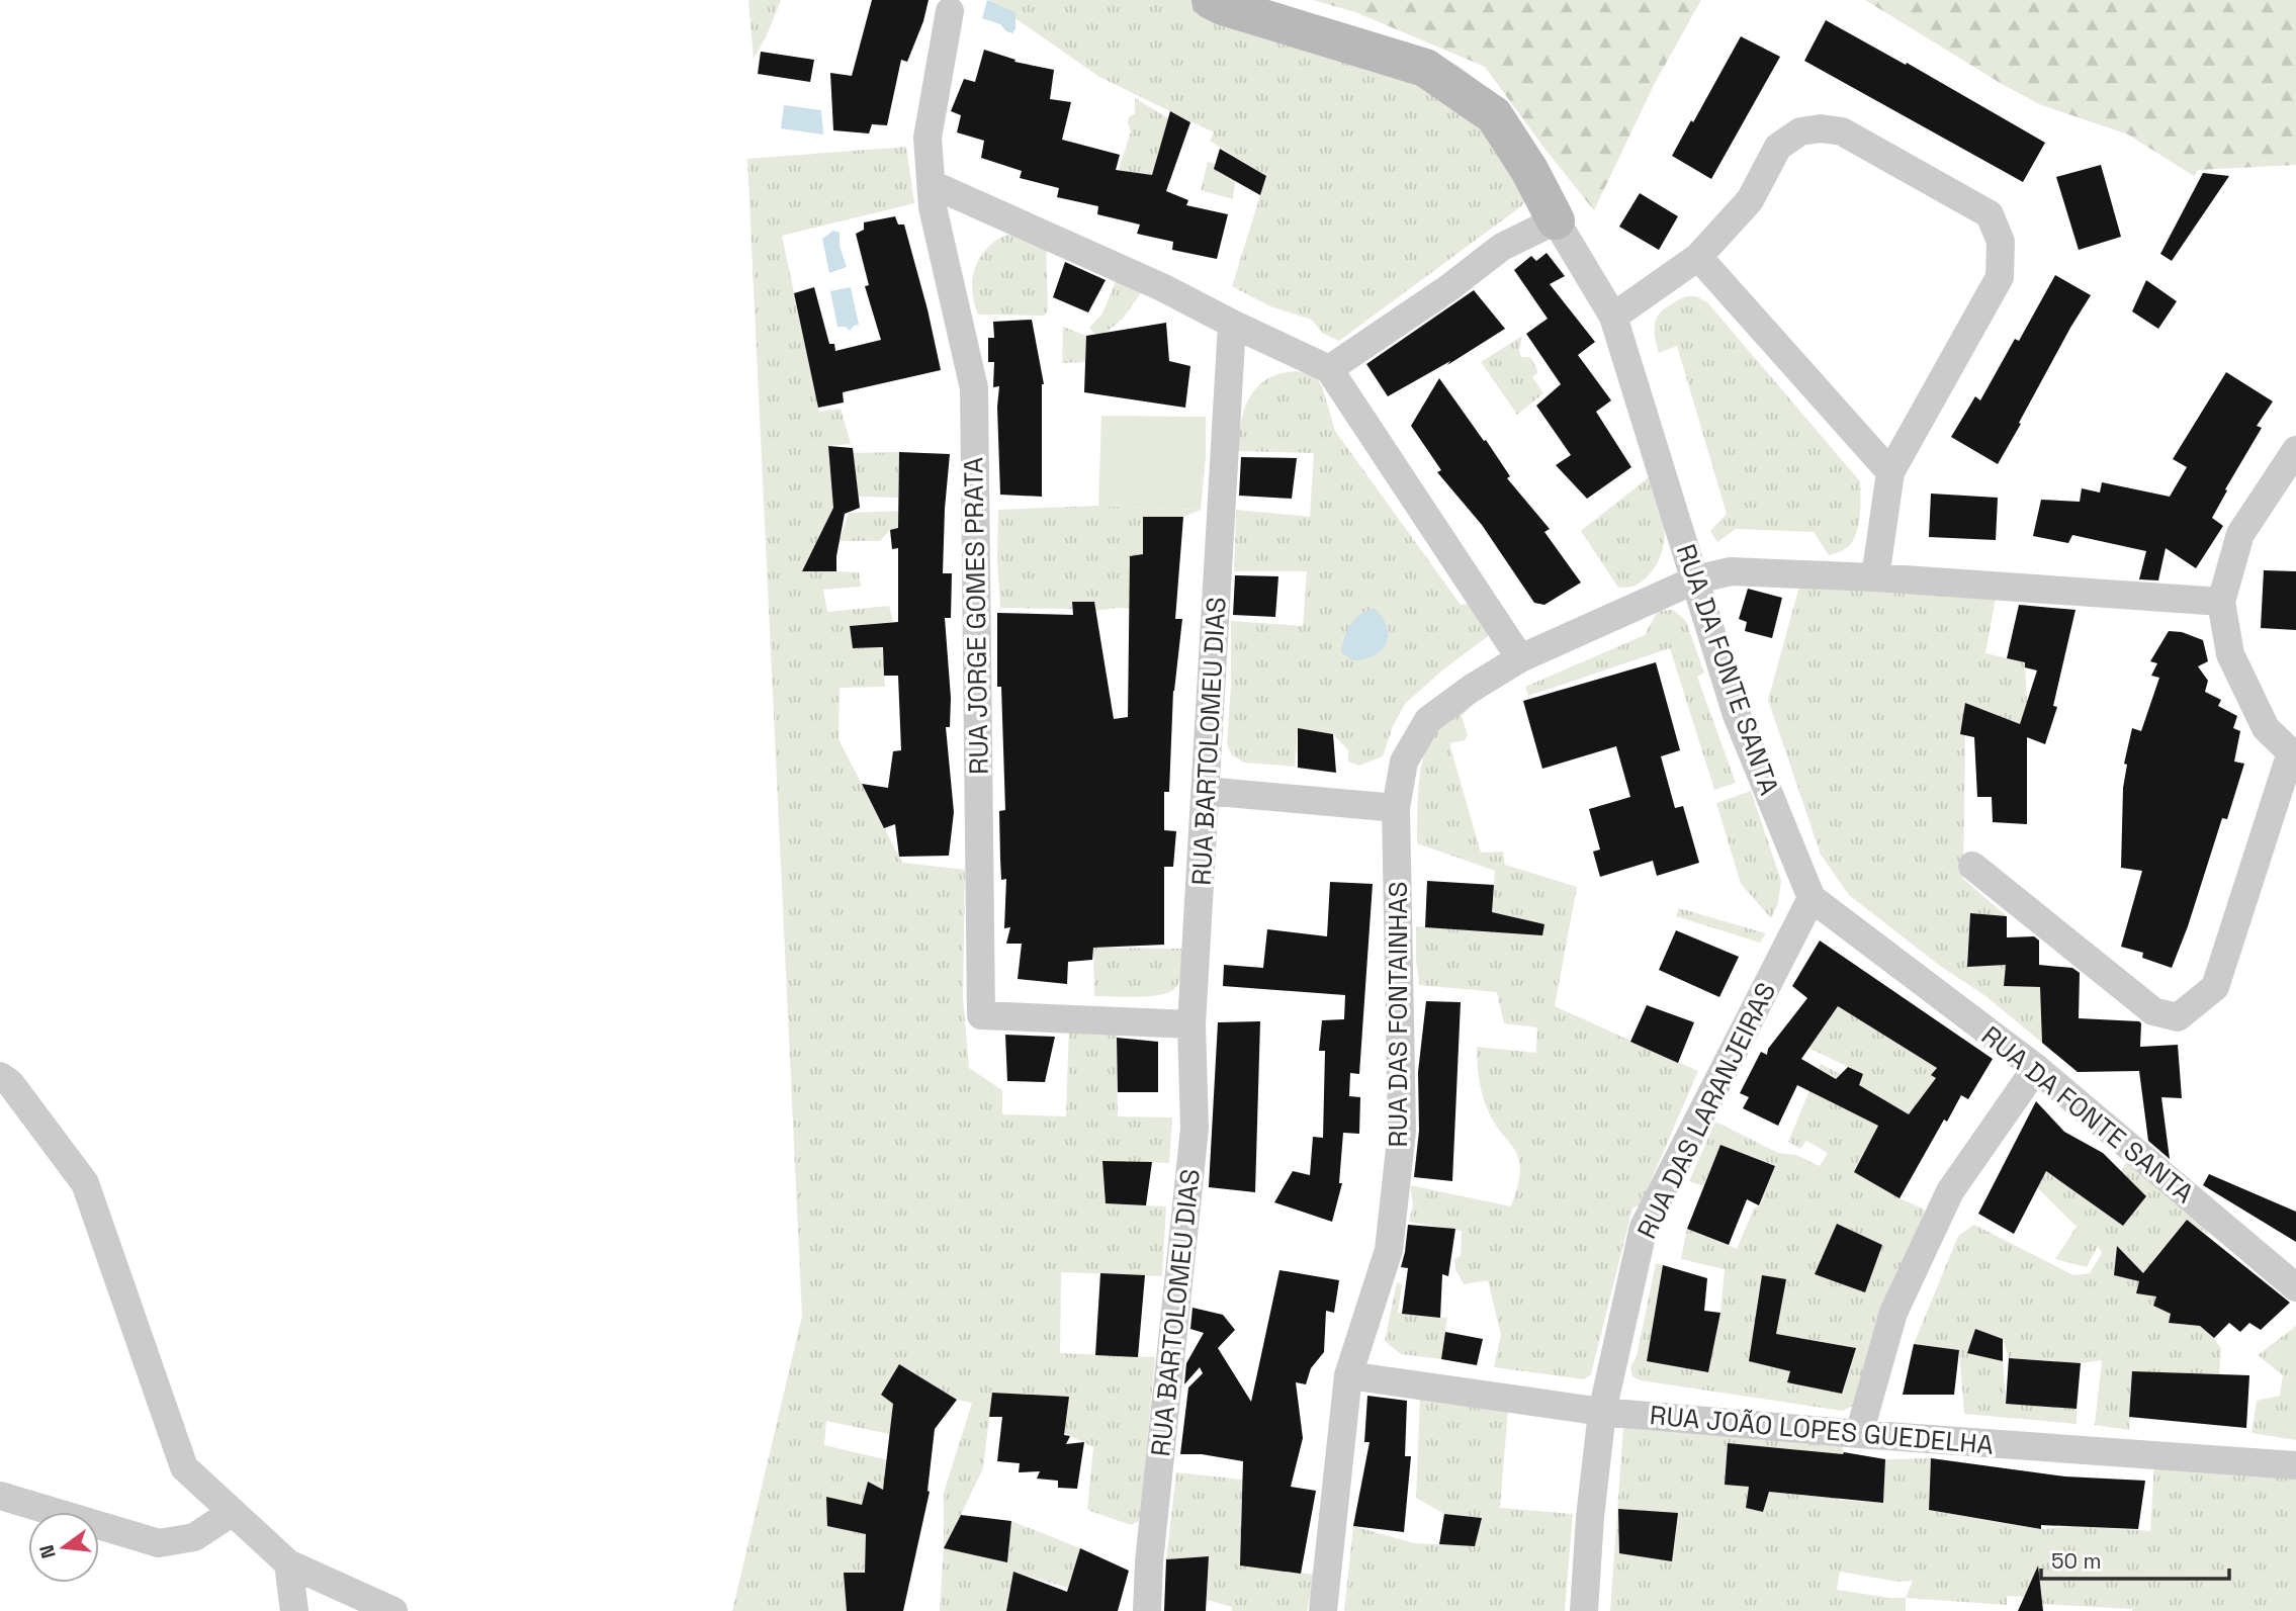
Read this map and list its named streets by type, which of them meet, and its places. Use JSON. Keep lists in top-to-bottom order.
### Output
{
  "streets": {
    "street": [
      "RUA JORGE GOMES PRATA",
      "RUA DA FONTE SANTA",
      "RUA BARTOLOMEU DIAS",
      "RUA DAS FONTAINHAS",
      "RUA DAS LARANJEIRAS",
      "RUA JOÃO LOPES GUEDELHA"
    ]
  },
  "crossings": [
    ["RUA JORGE GOMES PRATA", "RUA BARTOLOMEU DIAS"],
    ["RUA DA FONTE SANTA", "RUA DAS FONTAINHAS"],
    ["RUA DA FONTE SANTA", "RUA DAS LARANJEIRAS"],
    ["RUA DAS FONTAINHAS", "RUA JOÃO LOPES GUEDELHA"],
    ["RUA DAS LARANJEIRAS", "RUA JOÃO LOPES GUEDELHA"]
  ],
  "scale_bar": "50 m",
  "north": "left"
}
